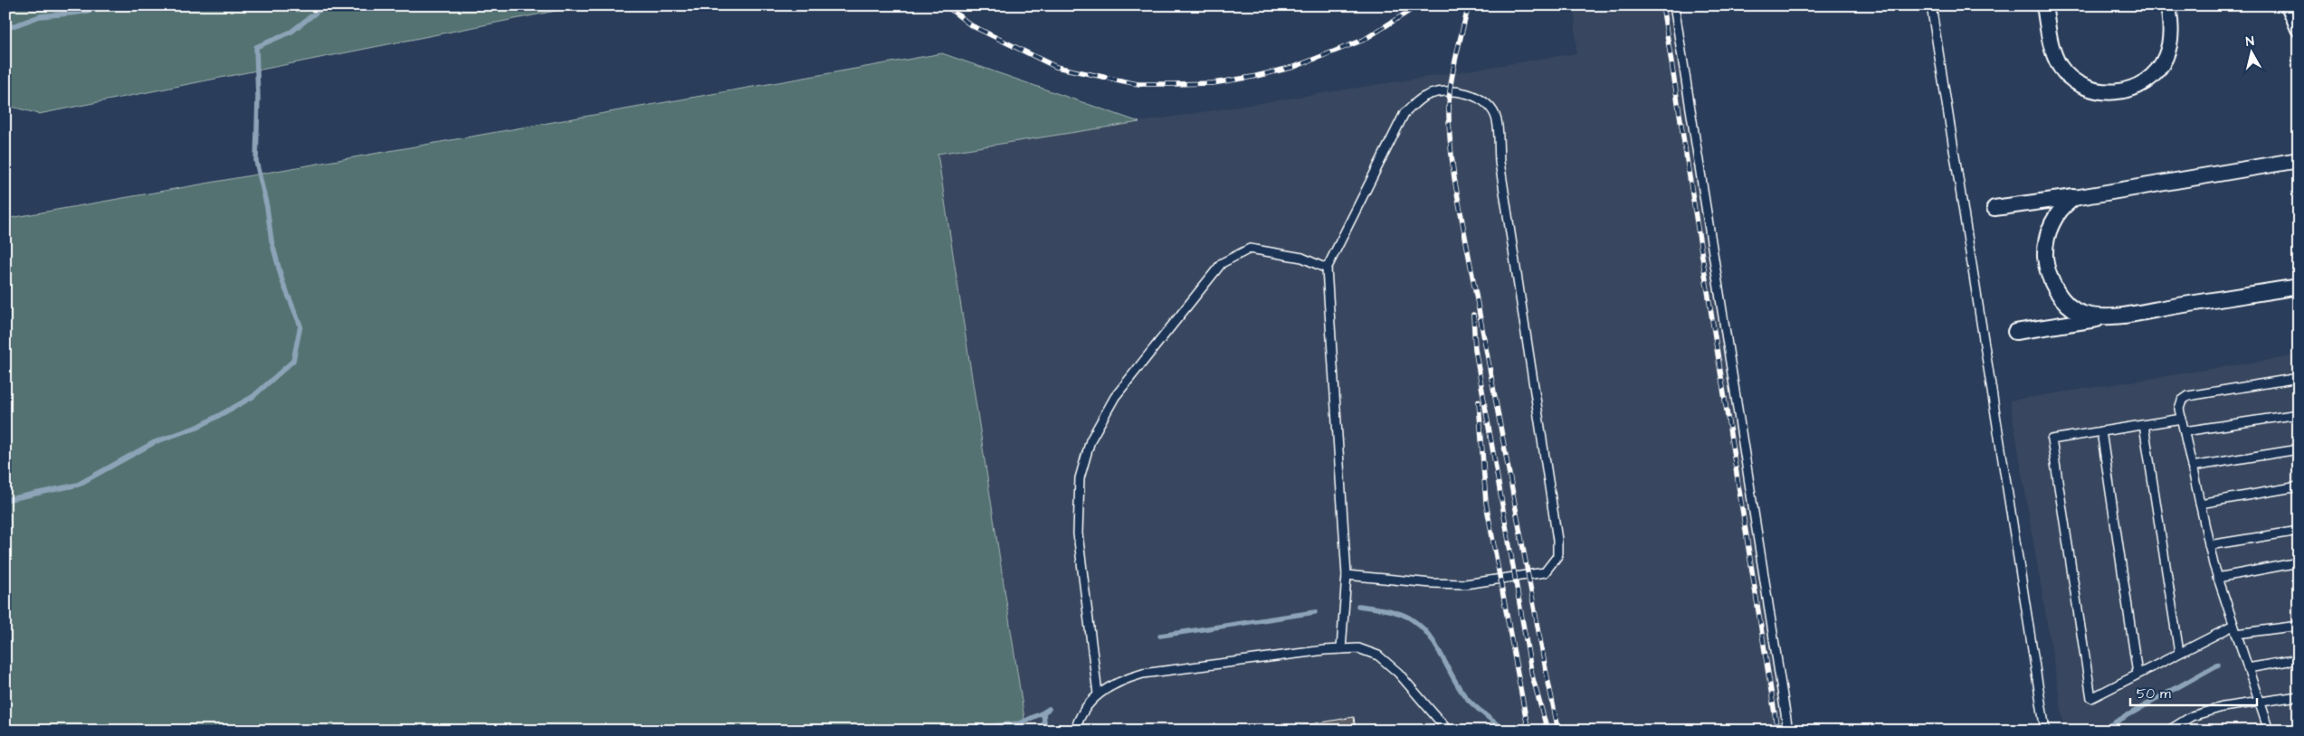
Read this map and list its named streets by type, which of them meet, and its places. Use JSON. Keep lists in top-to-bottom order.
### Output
{
  "scale_bar": "50 m",
  "north": "top"
}
